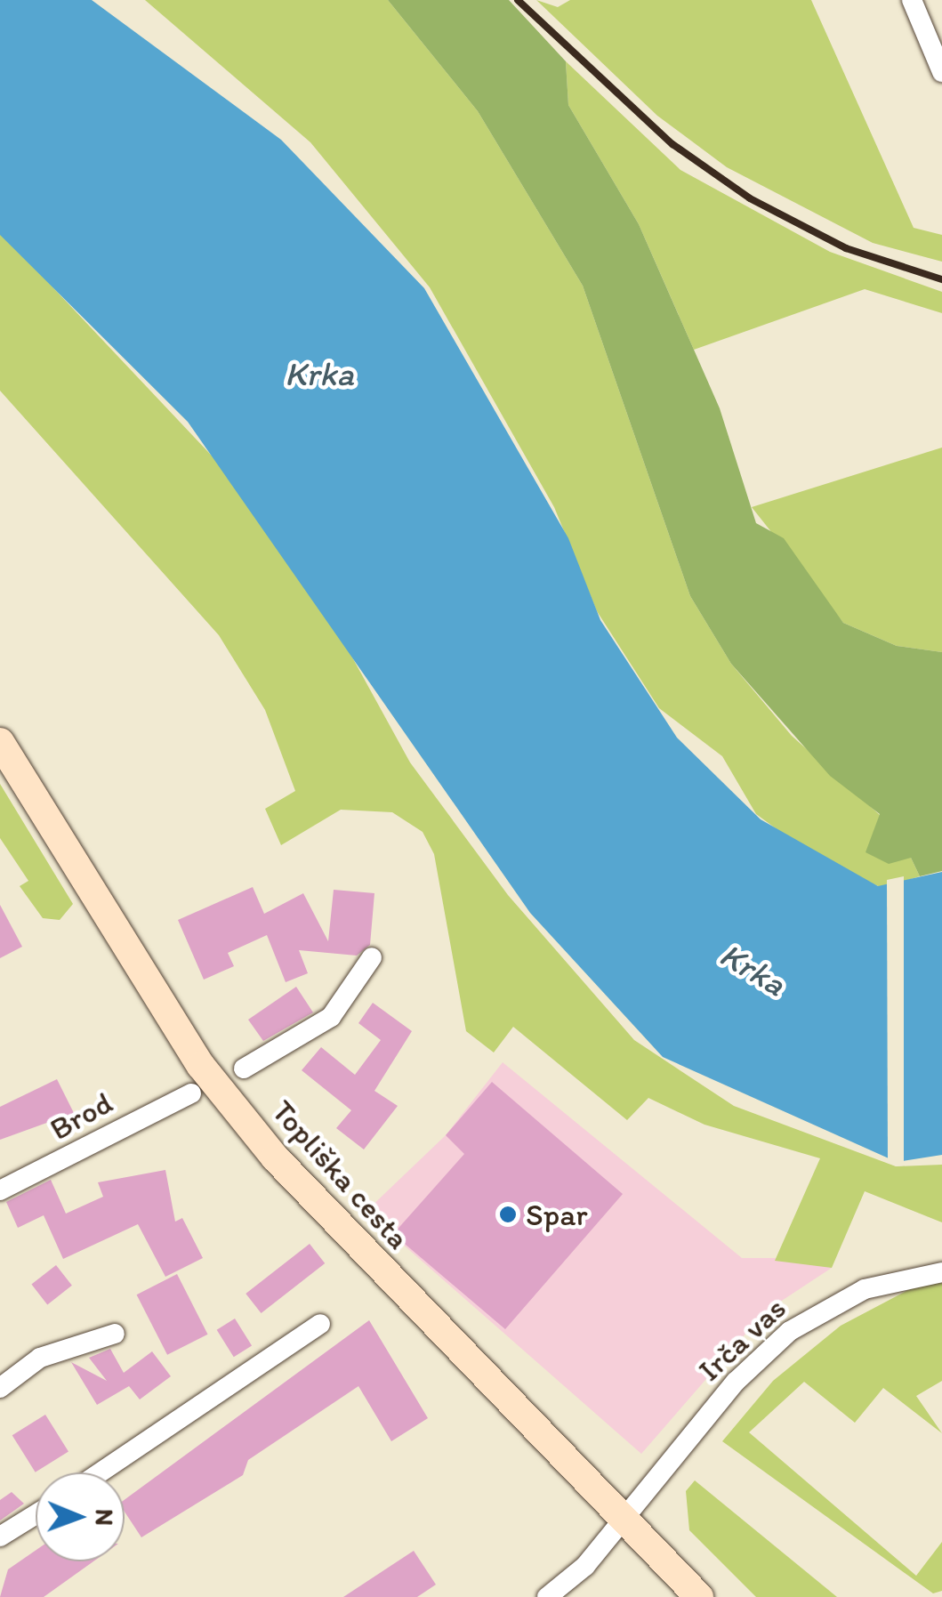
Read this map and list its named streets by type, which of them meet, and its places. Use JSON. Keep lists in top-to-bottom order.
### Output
{
  "streets": {
    "main road": ["Topliška cesta"],
    "street": ["Brod", "Irča vas"]
  },
  "crossings": [
    ["Topliška cesta", "Irča vas"]
  ],
  "water": ["Krka"],
  "places": ["Spar"],
  "north": "right"
}
